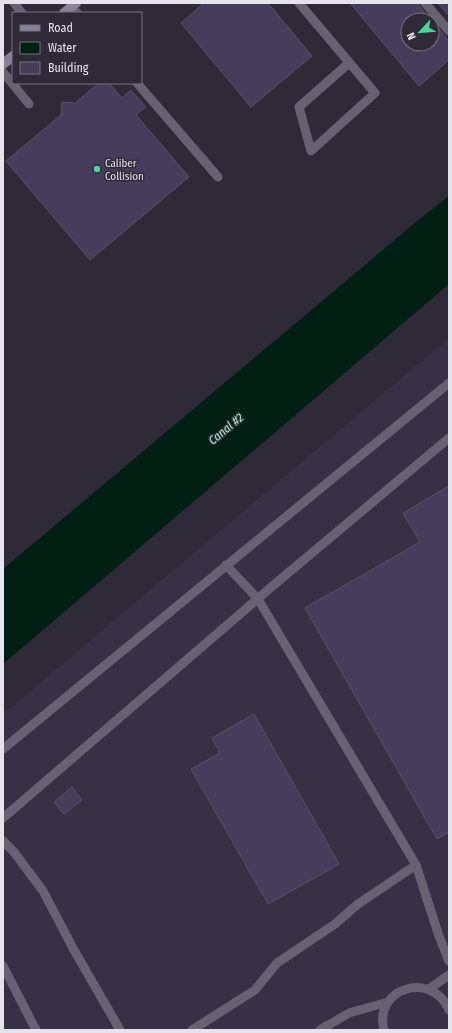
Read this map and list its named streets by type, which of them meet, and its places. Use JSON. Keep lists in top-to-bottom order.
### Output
{
  "water": ["Canal #2"],
  "places": ["Caliber Collision"],
  "legend": ["Road", "Water", "Building"],
  "north": "bottom left"
}
